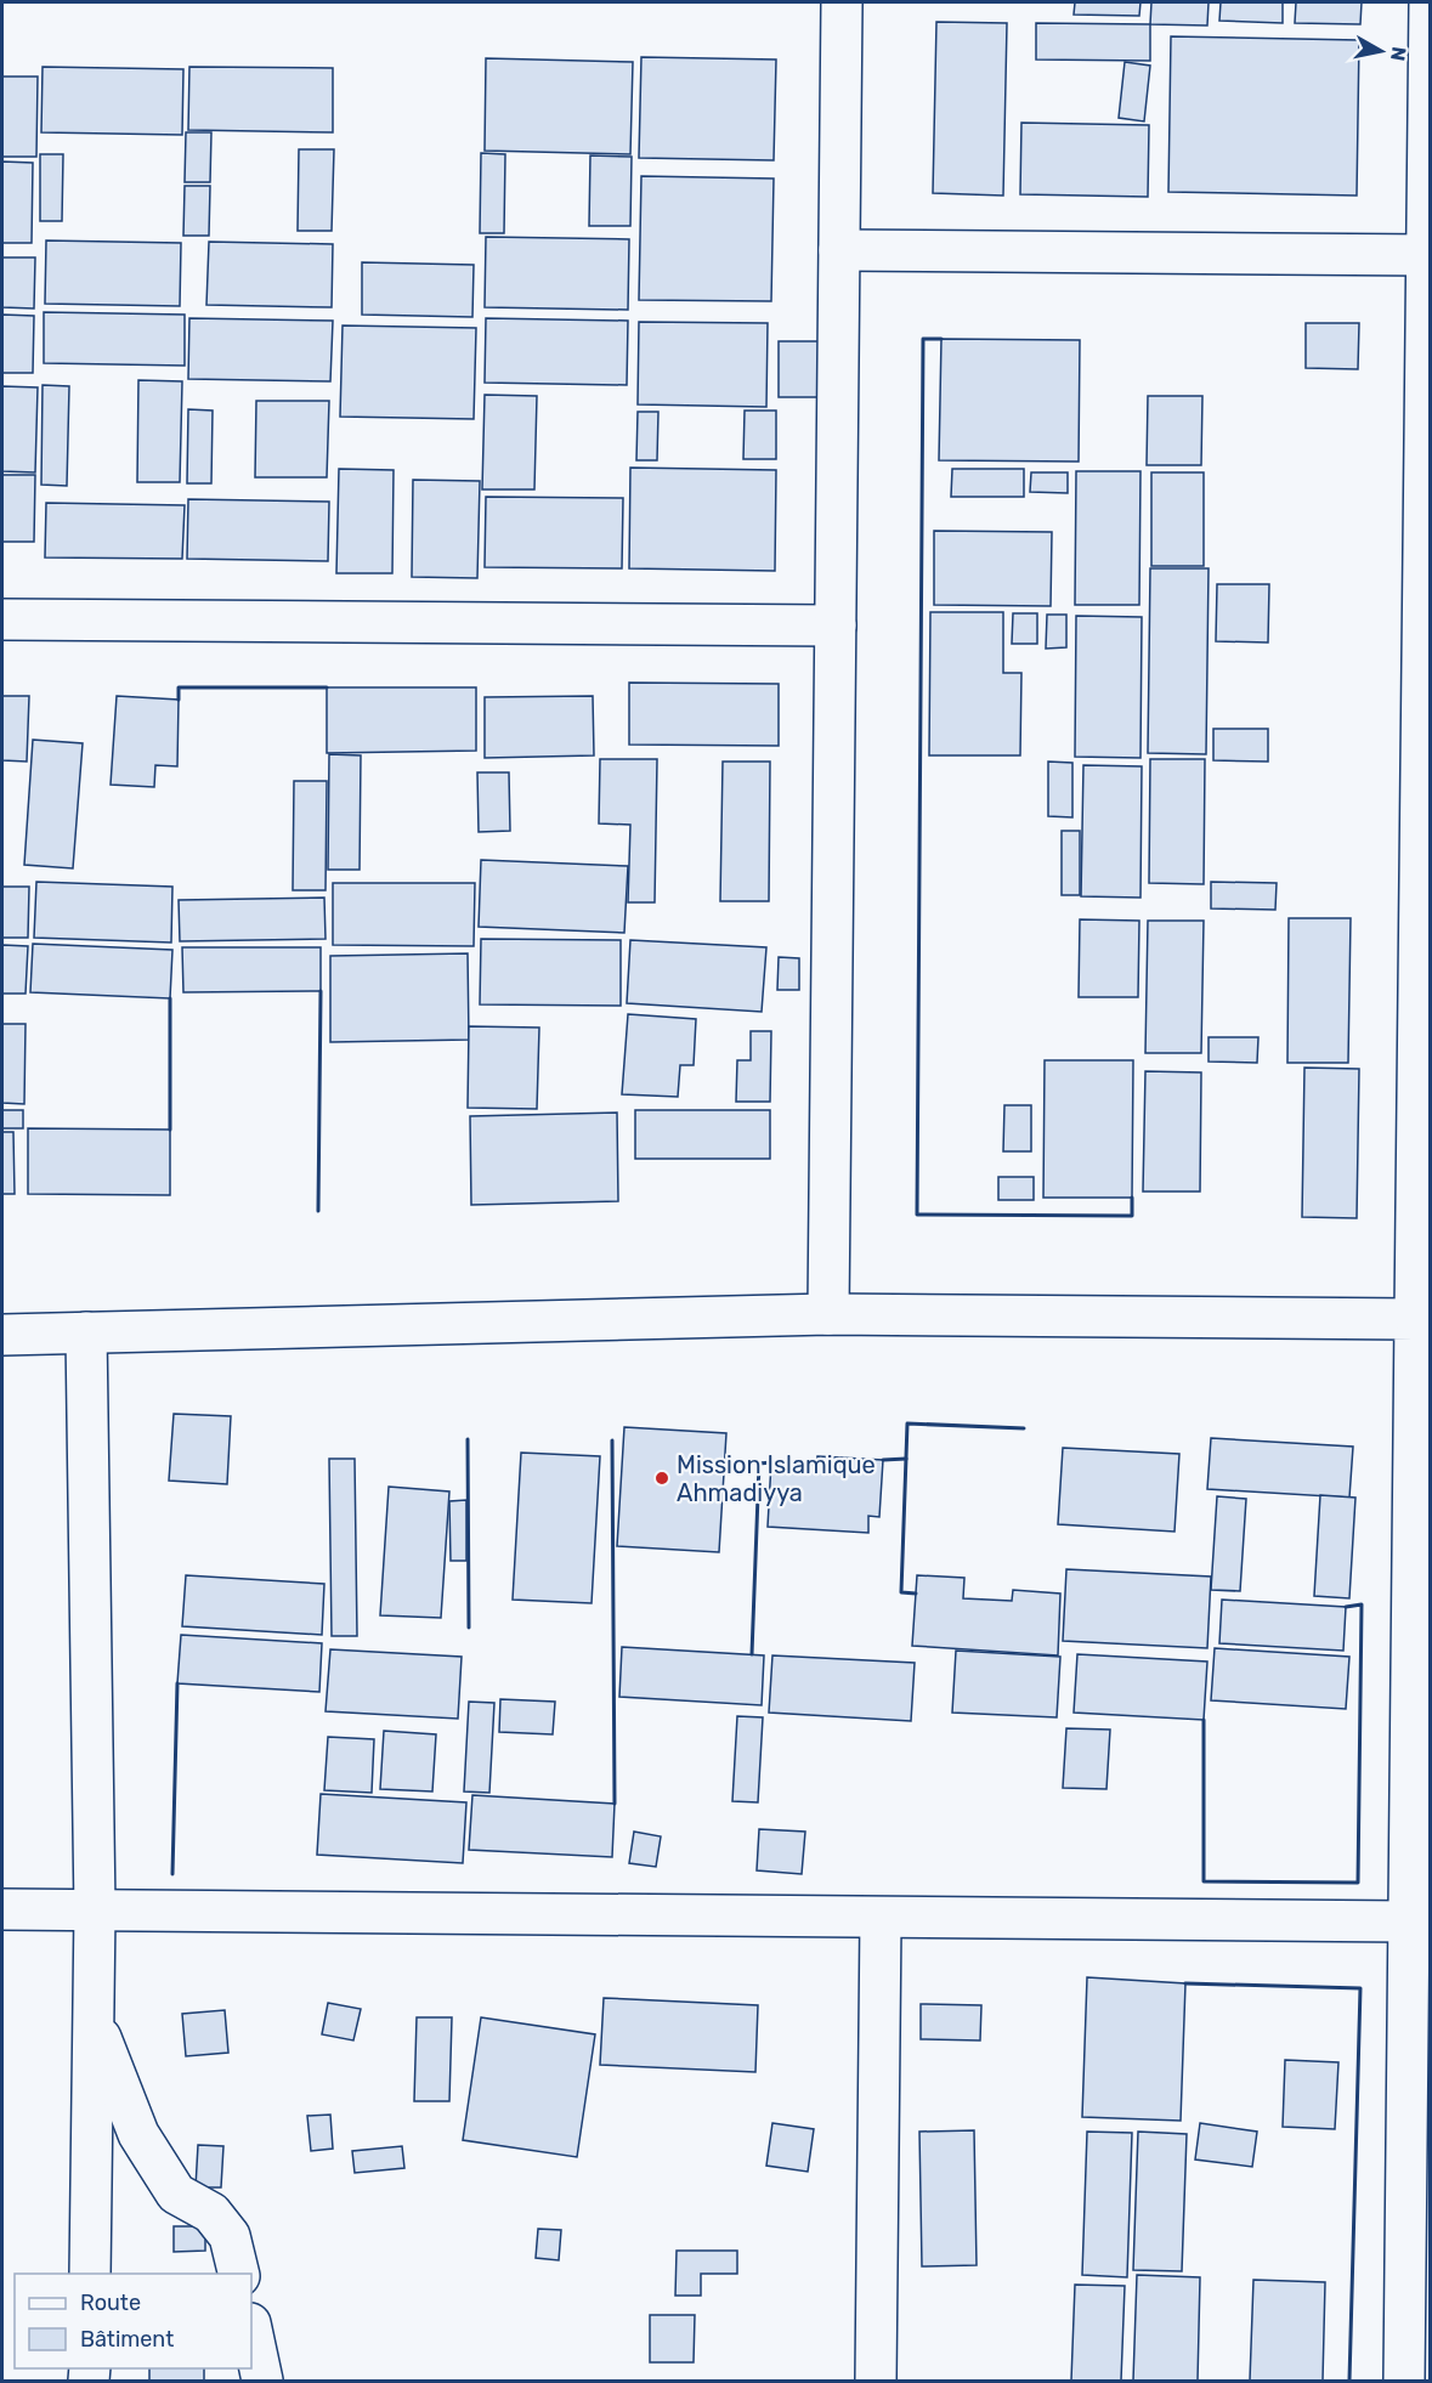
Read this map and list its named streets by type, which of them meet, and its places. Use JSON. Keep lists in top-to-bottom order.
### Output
{
  "places": ["Mission Islamique Ahmadiyya"],
  "legend": ["Route", "Bâtiment"],
  "north": "right"
}
